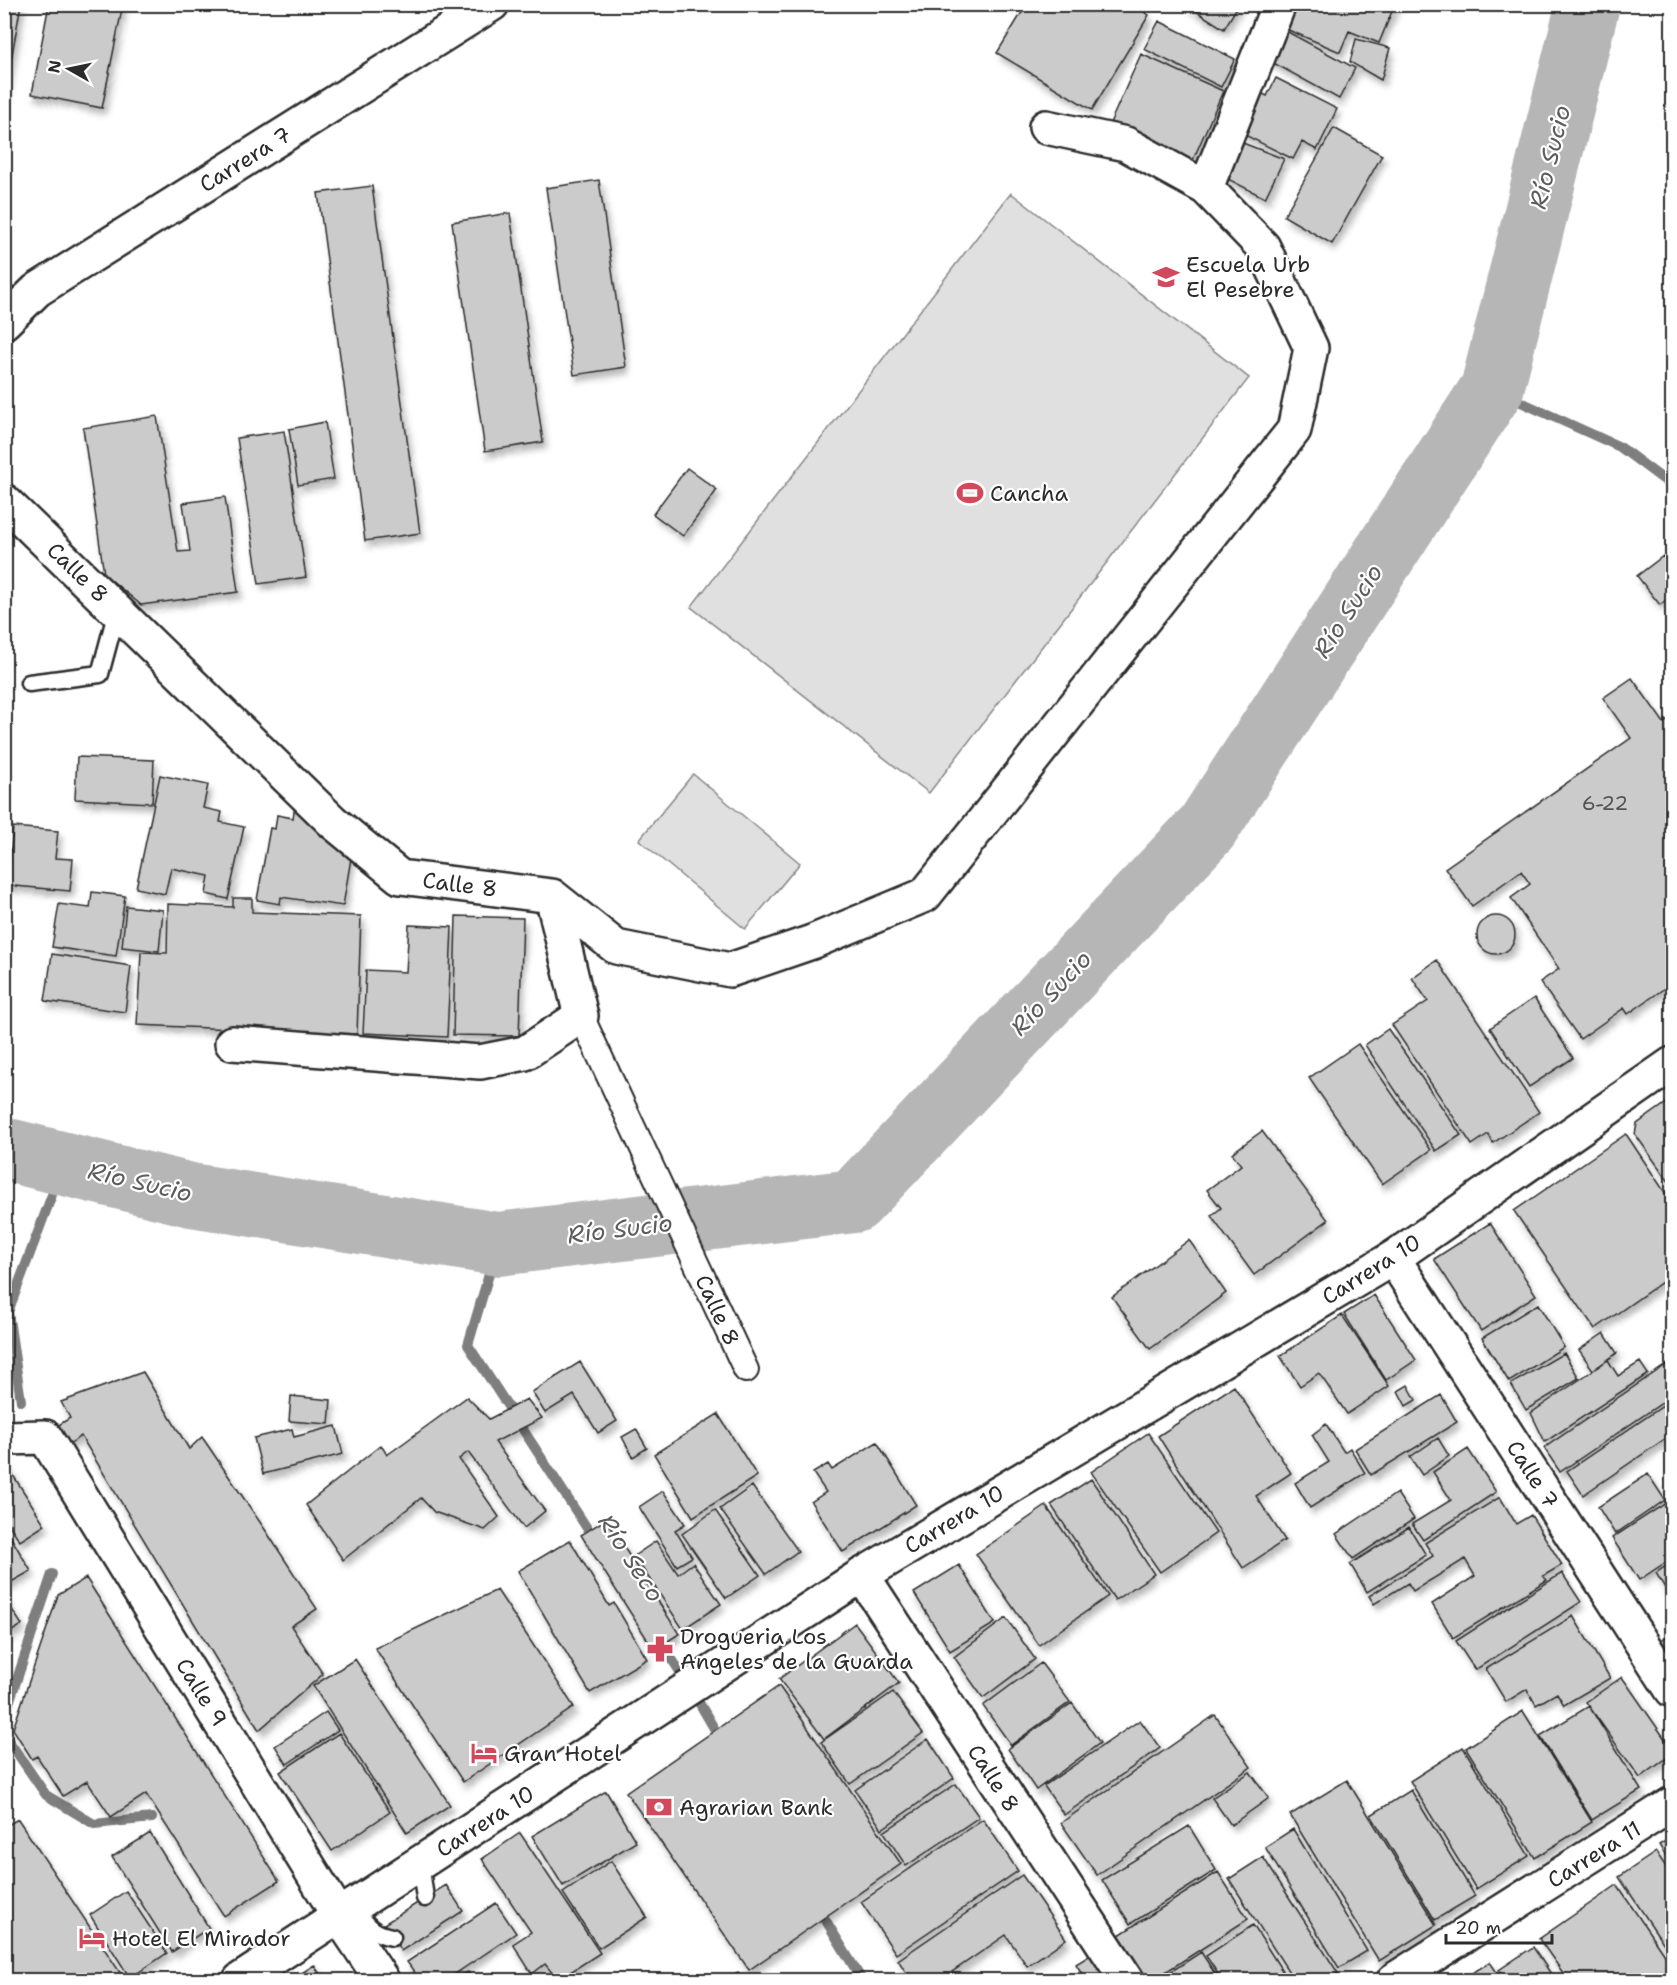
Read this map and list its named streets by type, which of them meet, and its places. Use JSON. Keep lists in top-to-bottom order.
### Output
{
  "streets": {
    "street": [
      "Carrera 7",
      "Calle 8",
      "Carrera 10",
      "Calle 7",
      "Calle 9",
      "Carrera 11"
    ]
  },
  "crossings": [
    ["Calle 8", "Carrera 10"],
    ["Carrera 10", "Calle 7"],
    ["Carrera 10", "Calle 9"]
  ],
  "water": ["Río Sucio", "Río Seco"],
  "places": {
    "school or university": ["Escuela Urb El Pesebre"],
    "sports": ["Cancha"],
    "pharmacy": ["Drogueria Los Angeles de la Guarda"],
    "hotel": ["Gran Hotel", "Hotel El Mirador"],
    "bank": ["Agrarian Bank"]
  },
  "house_numbers": ["6-22"],
  "scale_bar": "20 m",
  "north": "left"
}
